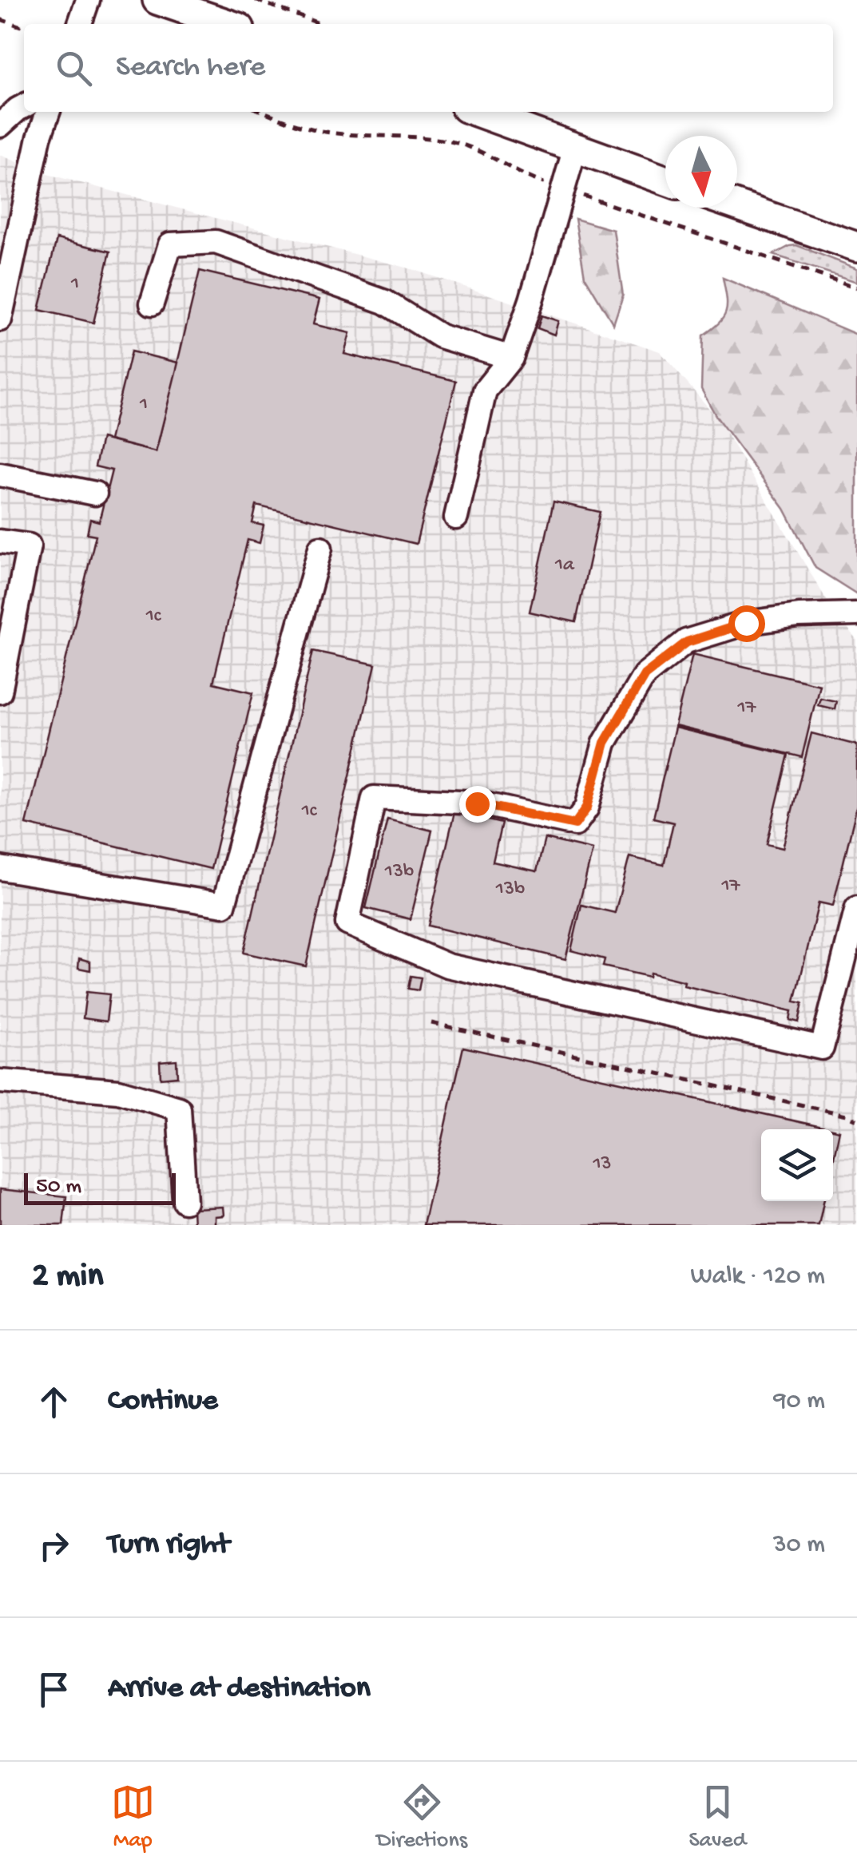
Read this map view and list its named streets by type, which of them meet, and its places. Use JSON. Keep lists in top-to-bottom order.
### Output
{
  "house_numbers": [
    "1",
    "1",
    "1a",
    "1c",
    "17",
    "1c",
    "13b",
    "17",
    "13b",
    "13"
  ],
  "scale_bar": "50 m",
  "north": "bottom",
  "page": {
    "search": "Search here",
    "scale": "50 m",
    "heading": ["2 min", "Walk · 120 m"],
    "list": [
      ["Continue", "90 m"],
      ["Turn right", "30 m"],
      "Arrive at destination"
    ],
    "nav": ["Map", "Directions", "Saved"]
  }
}
